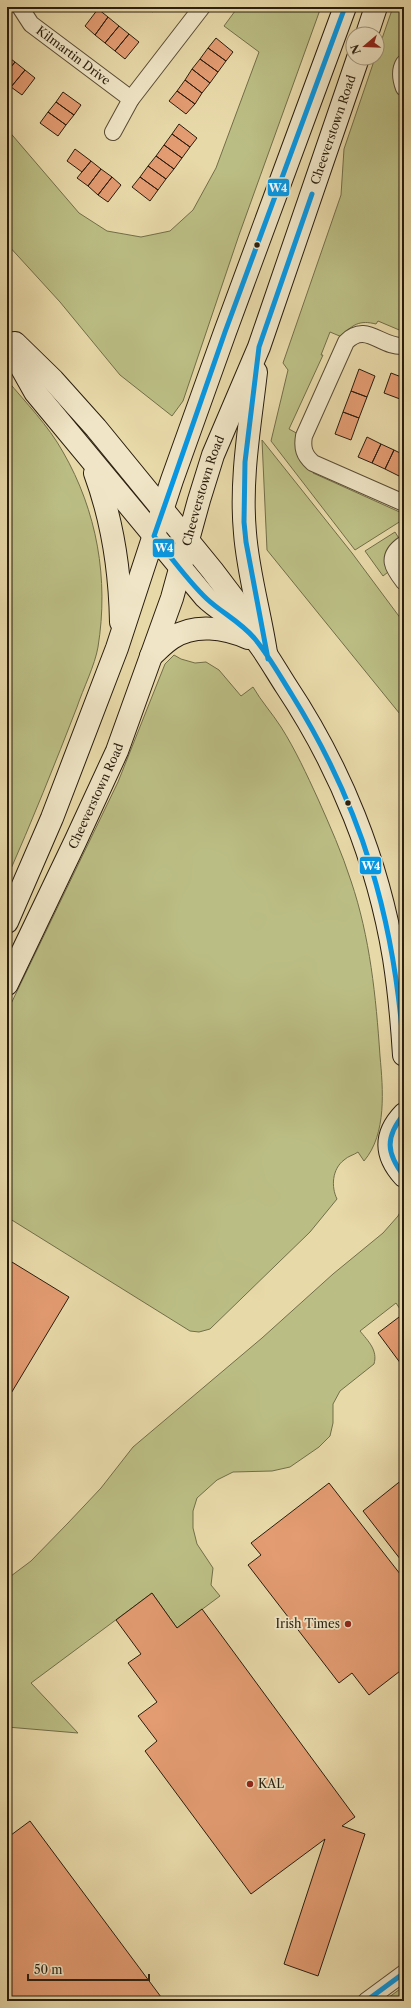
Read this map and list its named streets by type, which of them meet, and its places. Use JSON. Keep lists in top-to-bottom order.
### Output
{
  "streets": {
    "main road": ["Cheeverstown Road"],
    "street": ["Kilmartin Drive"]
  },
  "places": ["Irish Times", "KAL"],
  "lines": ["transit line W4"],
  "scale_bar": "50 m",
  "north": "left"
}
